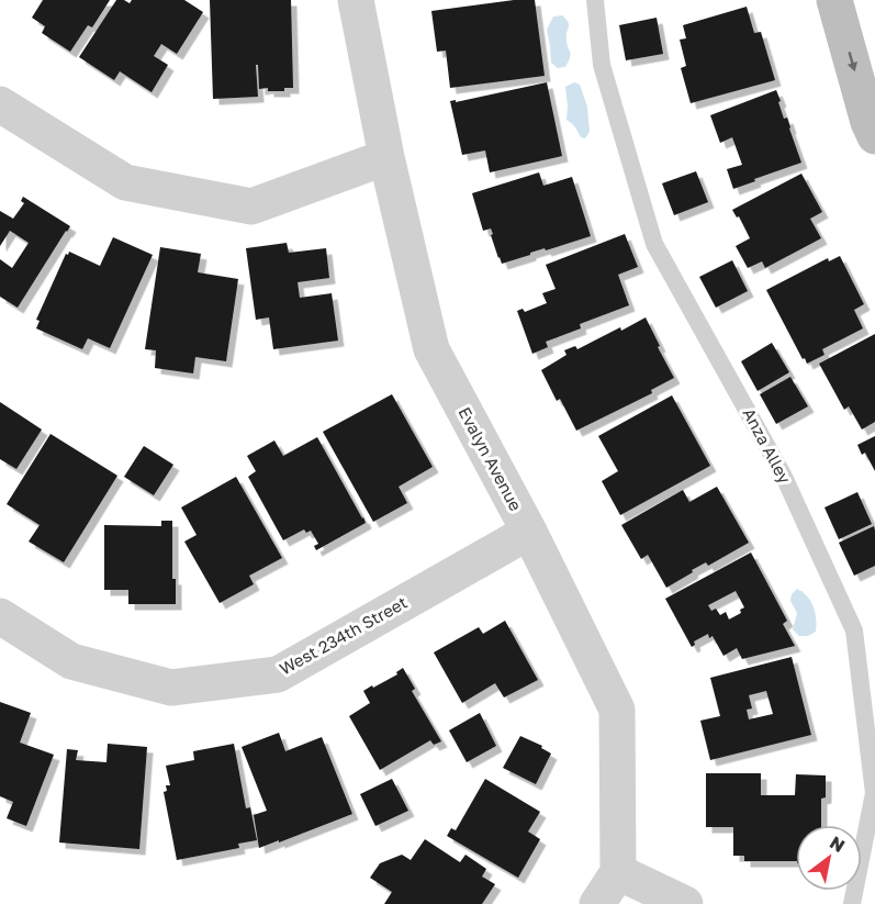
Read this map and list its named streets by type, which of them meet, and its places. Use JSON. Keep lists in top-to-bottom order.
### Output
{
  "streets": {
    "street": ["Evalyn Avenue", "West 234th Street"],
    "lane": ["Anza Alley"]
  },
  "crossings": [
    ["Evalyn Avenue", "West 234th Street"]
  ],
  "north": "top right"
}
